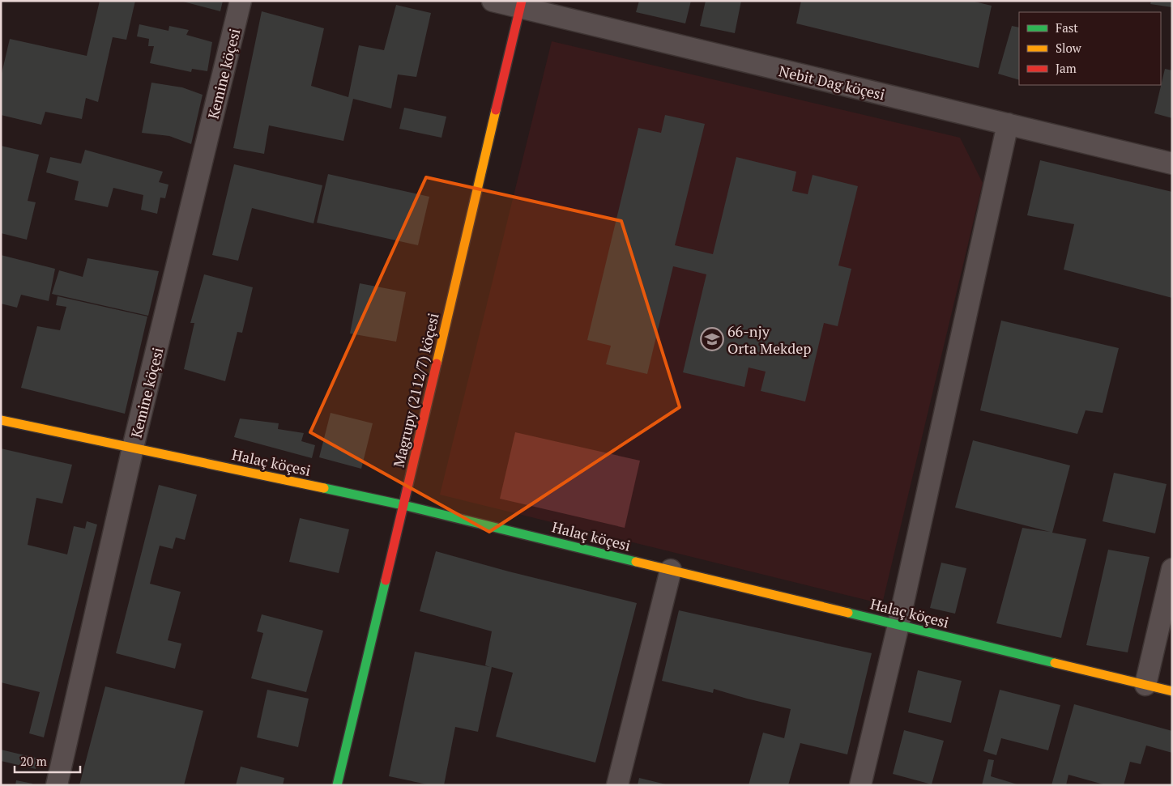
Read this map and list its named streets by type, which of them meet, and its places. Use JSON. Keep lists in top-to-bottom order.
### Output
{
  "streets": {
    "street": [
      "Kemine köçesi",
      "Nebit Dag köçesi",
      "Magrupy (2112/7) köçesi",
      "Halaç köçesi"
    ]
  },
  "crossings": [
    ["Kemine köçesi", "Halaç köçesi"],
    ["Nebit Dag köçesi", "Magrupy (2112/7) köçesi"],
    ["Magrupy (2112/7) köçesi", "Halaç köçesi"]
  ],
  "places": {
    "school or university": ["66-njy Orta Mekdep"]
  },
  "legend": ["Fast", "Slow", "Jam"],
  "scale_bar": "20 m"
}
